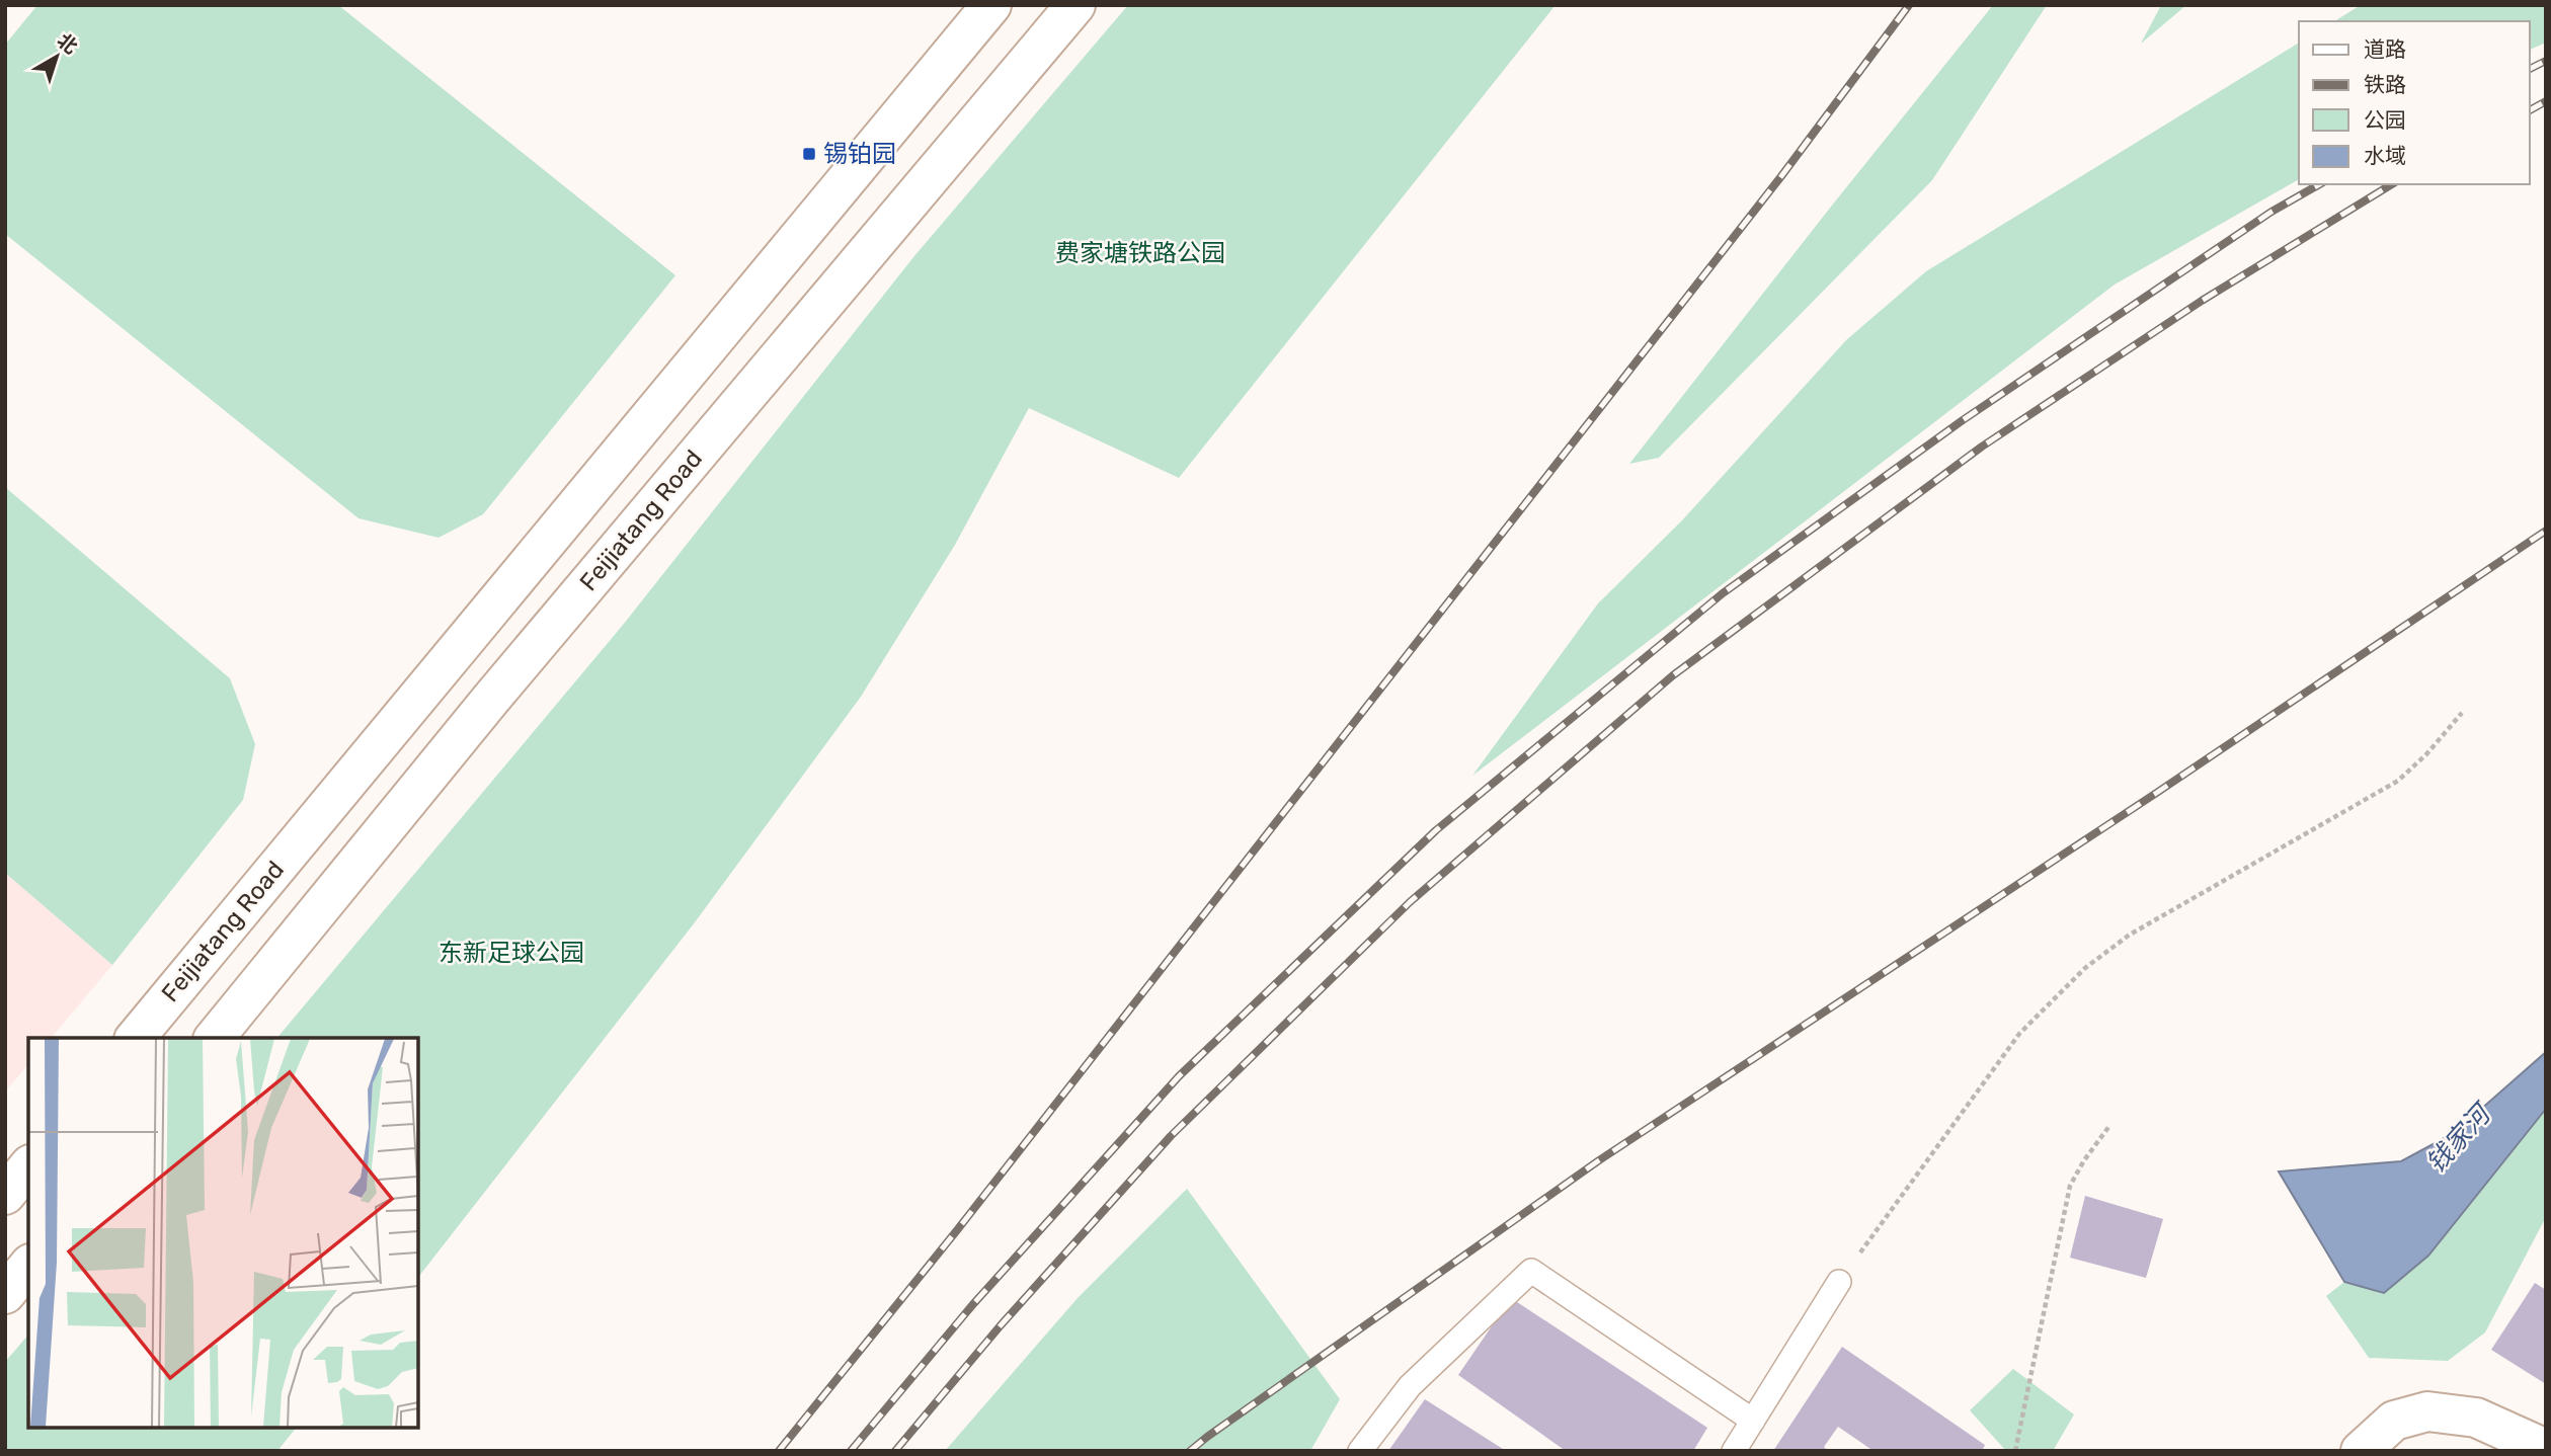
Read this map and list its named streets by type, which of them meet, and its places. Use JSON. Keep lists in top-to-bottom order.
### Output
{
  "streets": {
    "street": ["Feijiatang Road"]
  },
  "water": ["钱家河"],
  "parks": ["费家塘铁路公园", "东新足球公园"],
  "places": {
    "transit": ["锡铂园"]
  },
  "legend": [
    "道路",
    "铁路",
    "公园",
    "水域"
  ],
  "north": "top right"
}
